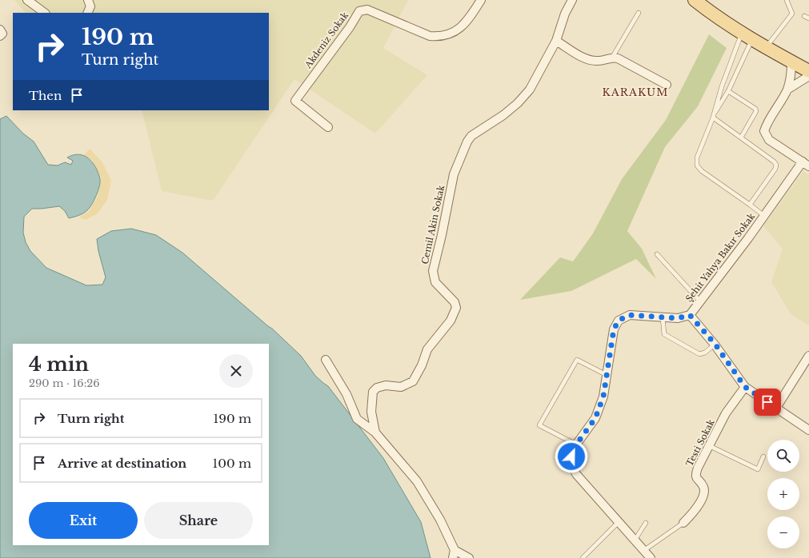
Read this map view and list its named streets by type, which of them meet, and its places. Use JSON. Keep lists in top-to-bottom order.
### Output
{
  "streets": {
    "street": [
      "Akdeniz Sokak",
      "Cemil Akin Sokak",
      "Şehit Yahya Bakır Sokak",
      "Testi Sokak"
    ]
  },
  "districts": ["KARAKUM"],
  "page": {
    "turn": ["190 m", "Turn right"],
    "then": "Then",
    "heading": ["4 min", "290 m · 16:26"],
    "list": [
      {
        "name": "Turn right",
        "value": "190 m"
      },
      {
        "name": "Arrive at destination",
        "value": "100 m"
      }
    ],
    "map_buttons": ["+", "−"],
    "buttons": ["Exit", "Share"]
  }
}
